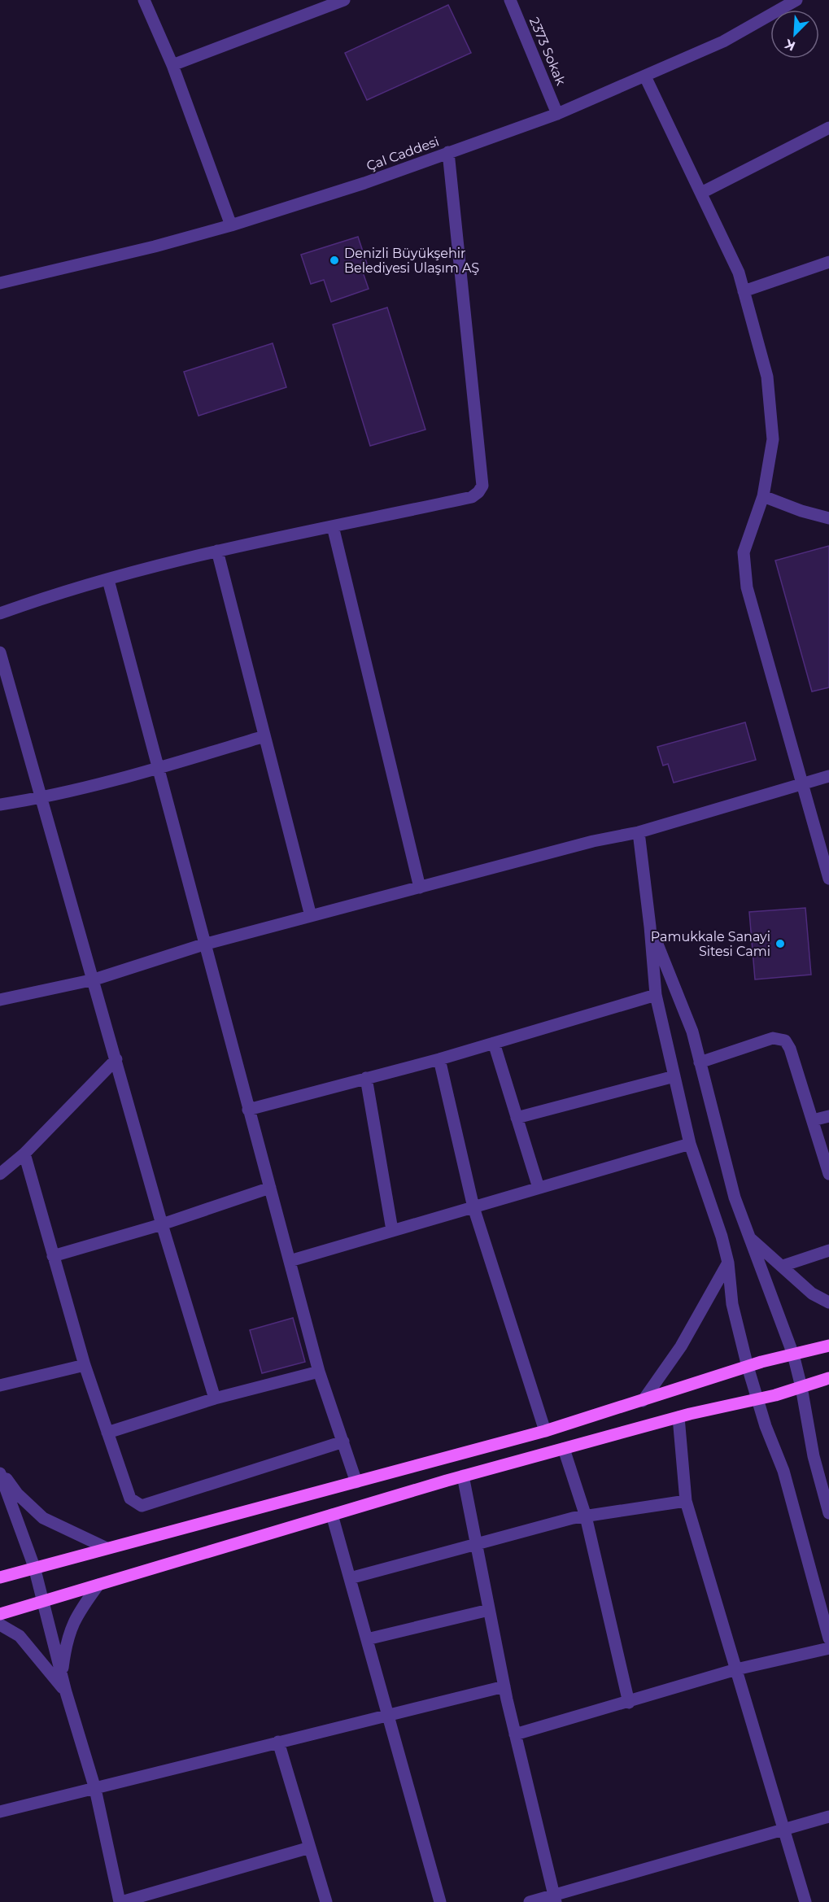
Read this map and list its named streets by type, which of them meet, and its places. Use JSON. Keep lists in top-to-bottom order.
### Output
{
  "streets": {
    "street": ["2373 Sokak", "Çal Caddesi"]
  },
  "crossings": [
    ["2373 Sokak", "Çal Caddesi"]
  ],
  "places": ["Denizli Büyükşehir Belediyesi Ulaşım AŞ", "Pamukkale Sanayi Sitesi Cami"],
  "north": "bottom left"
}
